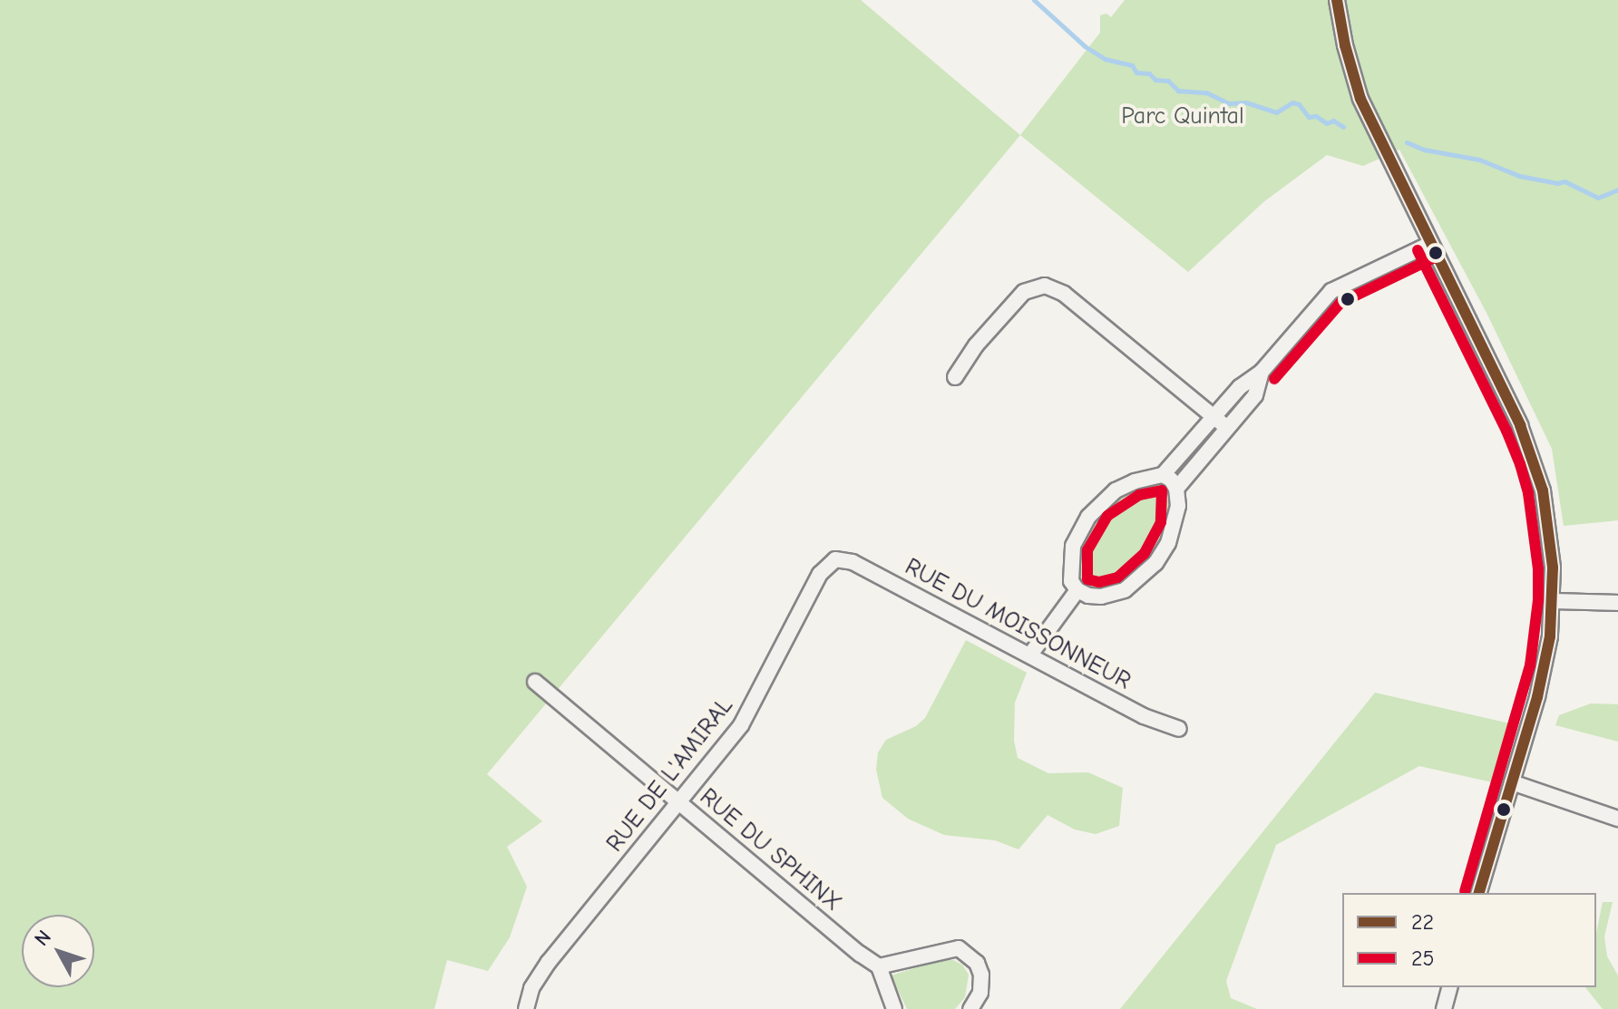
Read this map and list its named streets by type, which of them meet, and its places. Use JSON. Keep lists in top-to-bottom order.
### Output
{
  "streets": {
    "street": ["RUE DU MOISSONNEUR", "RUE DE L'AMIRAL", "RUE DU SPHINX"]
  },
  "crossings": [
    ["RUE DU MOISSONNEUR", "RUE DE L'AMIRAL"],
    ["RUE DE L'AMIRAL", "RUE DU SPHINX"]
  ],
  "parks": ["Parc Quintal"],
  "lines": ["transit line 22", "transit line 25"],
  "legend": ["22", "25"],
  "north": "top left"
}
